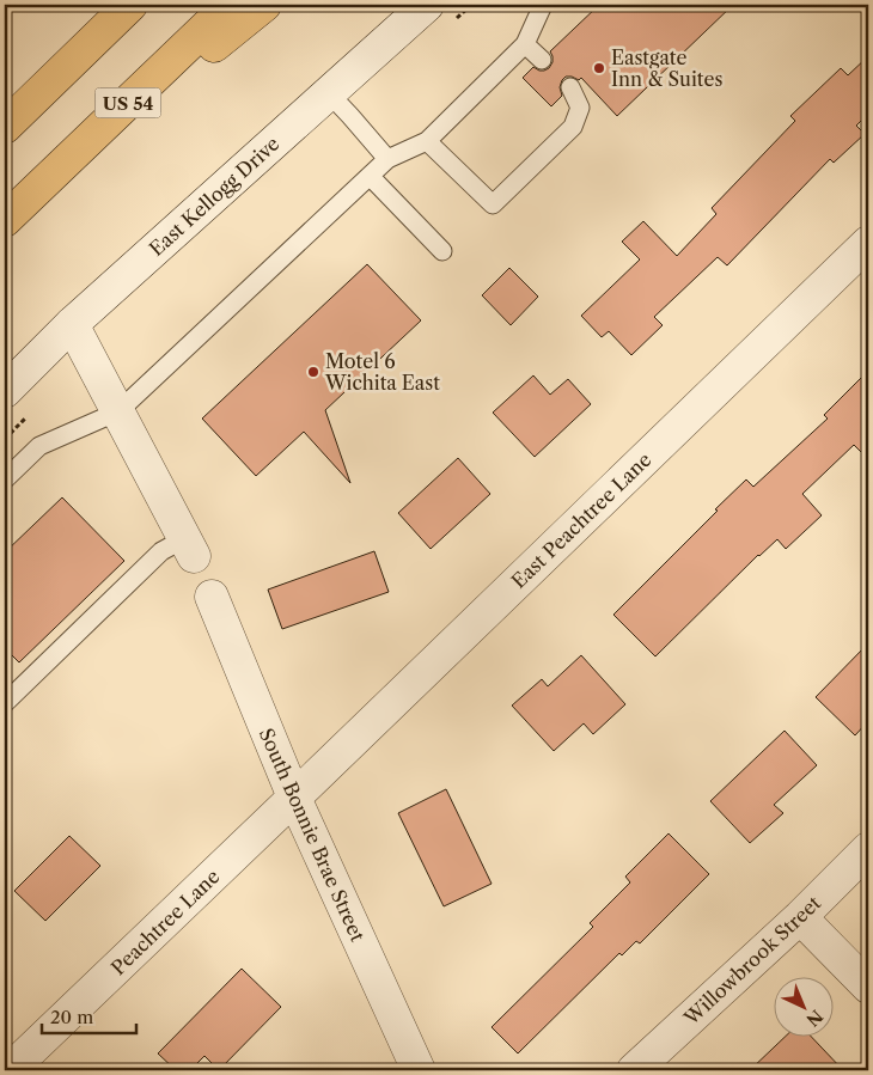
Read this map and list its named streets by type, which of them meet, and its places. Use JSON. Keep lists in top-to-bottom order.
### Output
{
  "streets": {
    "highway": ["US 54"],
    "street": [
      "East Kellogg Drive",
      "East Peachtree Lane",
      "South Bonnie Brae Street",
      "Peachtree Lane",
      "Willowbrook Street"
    ]
  },
  "crossings": [
    ["East Peachtree Lane", "South Bonnie Brae Street"],
    ["East Peachtree Lane", "Peachtree Lane"],
    ["South Bonnie Brae Street", "Peachtree Lane"]
  ],
  "places": ["Eastgate Inn & Suites", "Motel 6 Wichita East"],
  "scale_bar": "20 m",
  "north": "bottom right"
}
